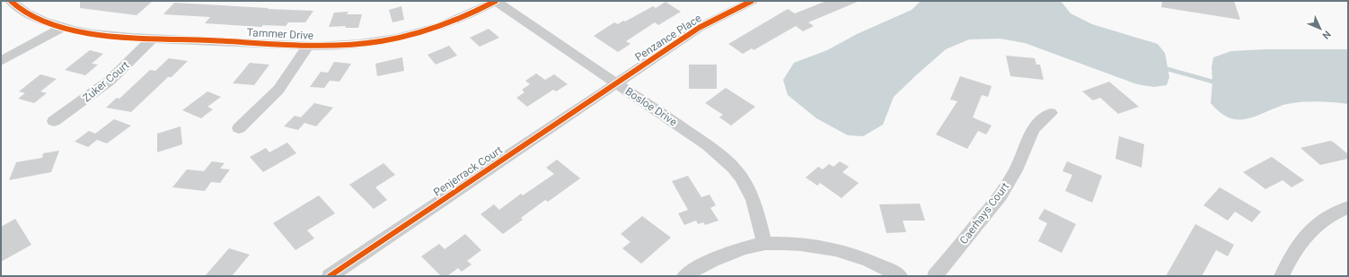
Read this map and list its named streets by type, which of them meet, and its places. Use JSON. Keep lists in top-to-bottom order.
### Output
{
  "streets": {
    "street": [
      "Tammer Drive",
      "Penzance Place",
      "Zuker Court",
      "Bosloe Drive",
      "Penjerrack Court",
      "Caerhays Court"
    ]
  },
  "crossings": [
    ["Tammer Drive", "Zuker Court"],
    ["Tammer Drive", "Bosloe Drive"],
    ["Penzance Place", "Bosloe Drive"],
    ["Penzance Place", "Penjerrack Court"],
    ["Bosloe Drive", "Penjerrack Court"]
  ],
  "north": "bottom right"
}
